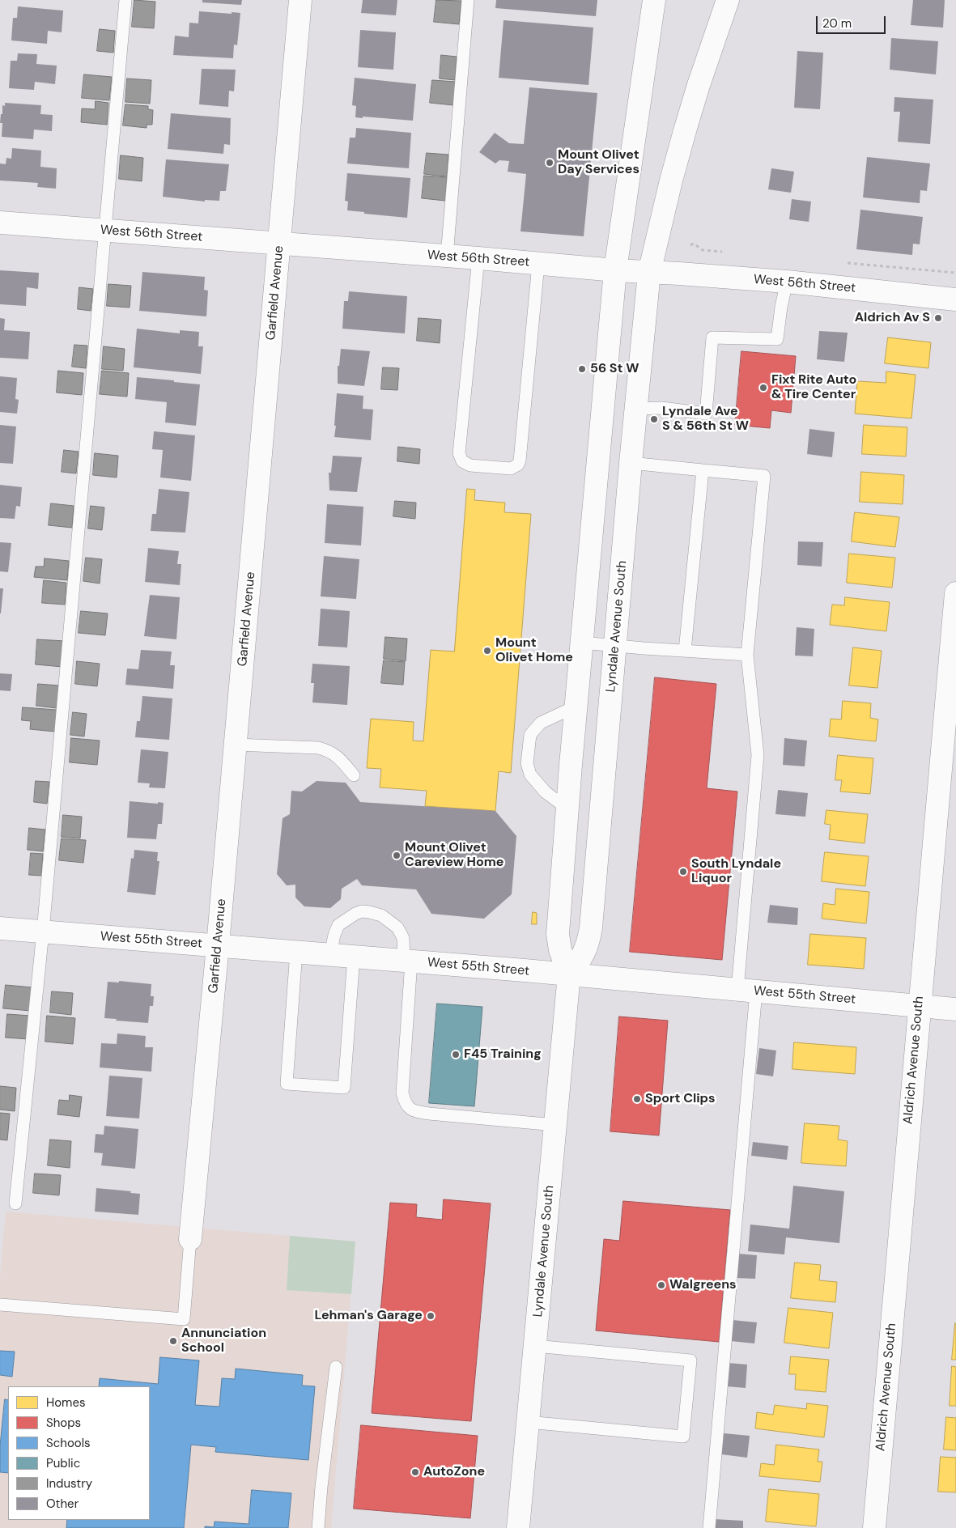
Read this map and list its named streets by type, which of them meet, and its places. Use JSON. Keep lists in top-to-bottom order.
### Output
{
  "streets": {
    "street": [
      "West 56th Street",
      "Garfield Avenue",
      "Lyndale Avenue South",
      "West 55th Street",
      "Aldrich Avenue South"
    ]
  },
  "crossings": [
    ["West 56th Street", "Garfield Avenue"],
    ["West 56th Street", "Lyndale Avenue South"],
    ["Garfield Avenue", "West 55th Street"],
    ["Lyndale Avenue South", "West 55th Street"],
    ["West 55th Street", "Aldrich Avenue South"]
  ],
  "places": [
    "Mount Olivet Day Services",
    "Aldrich Av S",
    "56 St W",
    "Fixt Rite Auto & Tire Center",
    "Lyndale Ave S & 56th St W",
    "Mount Olivet Home",
    "Mount Olivet Careview Home",
    "South Lyndale Liquor",
    "F45 Training",
    "Sport Clips",
    "Walgreens",
    "Lehman's Garage",
    "Annunciation School",
    "AutoZone"
  ],
  "legend": [
    "Homes",
    "Shops",
    "Schools",
    "Public",
    "Industry",
    "Other"
  ],
  "scale_bar": "20 m"
}
